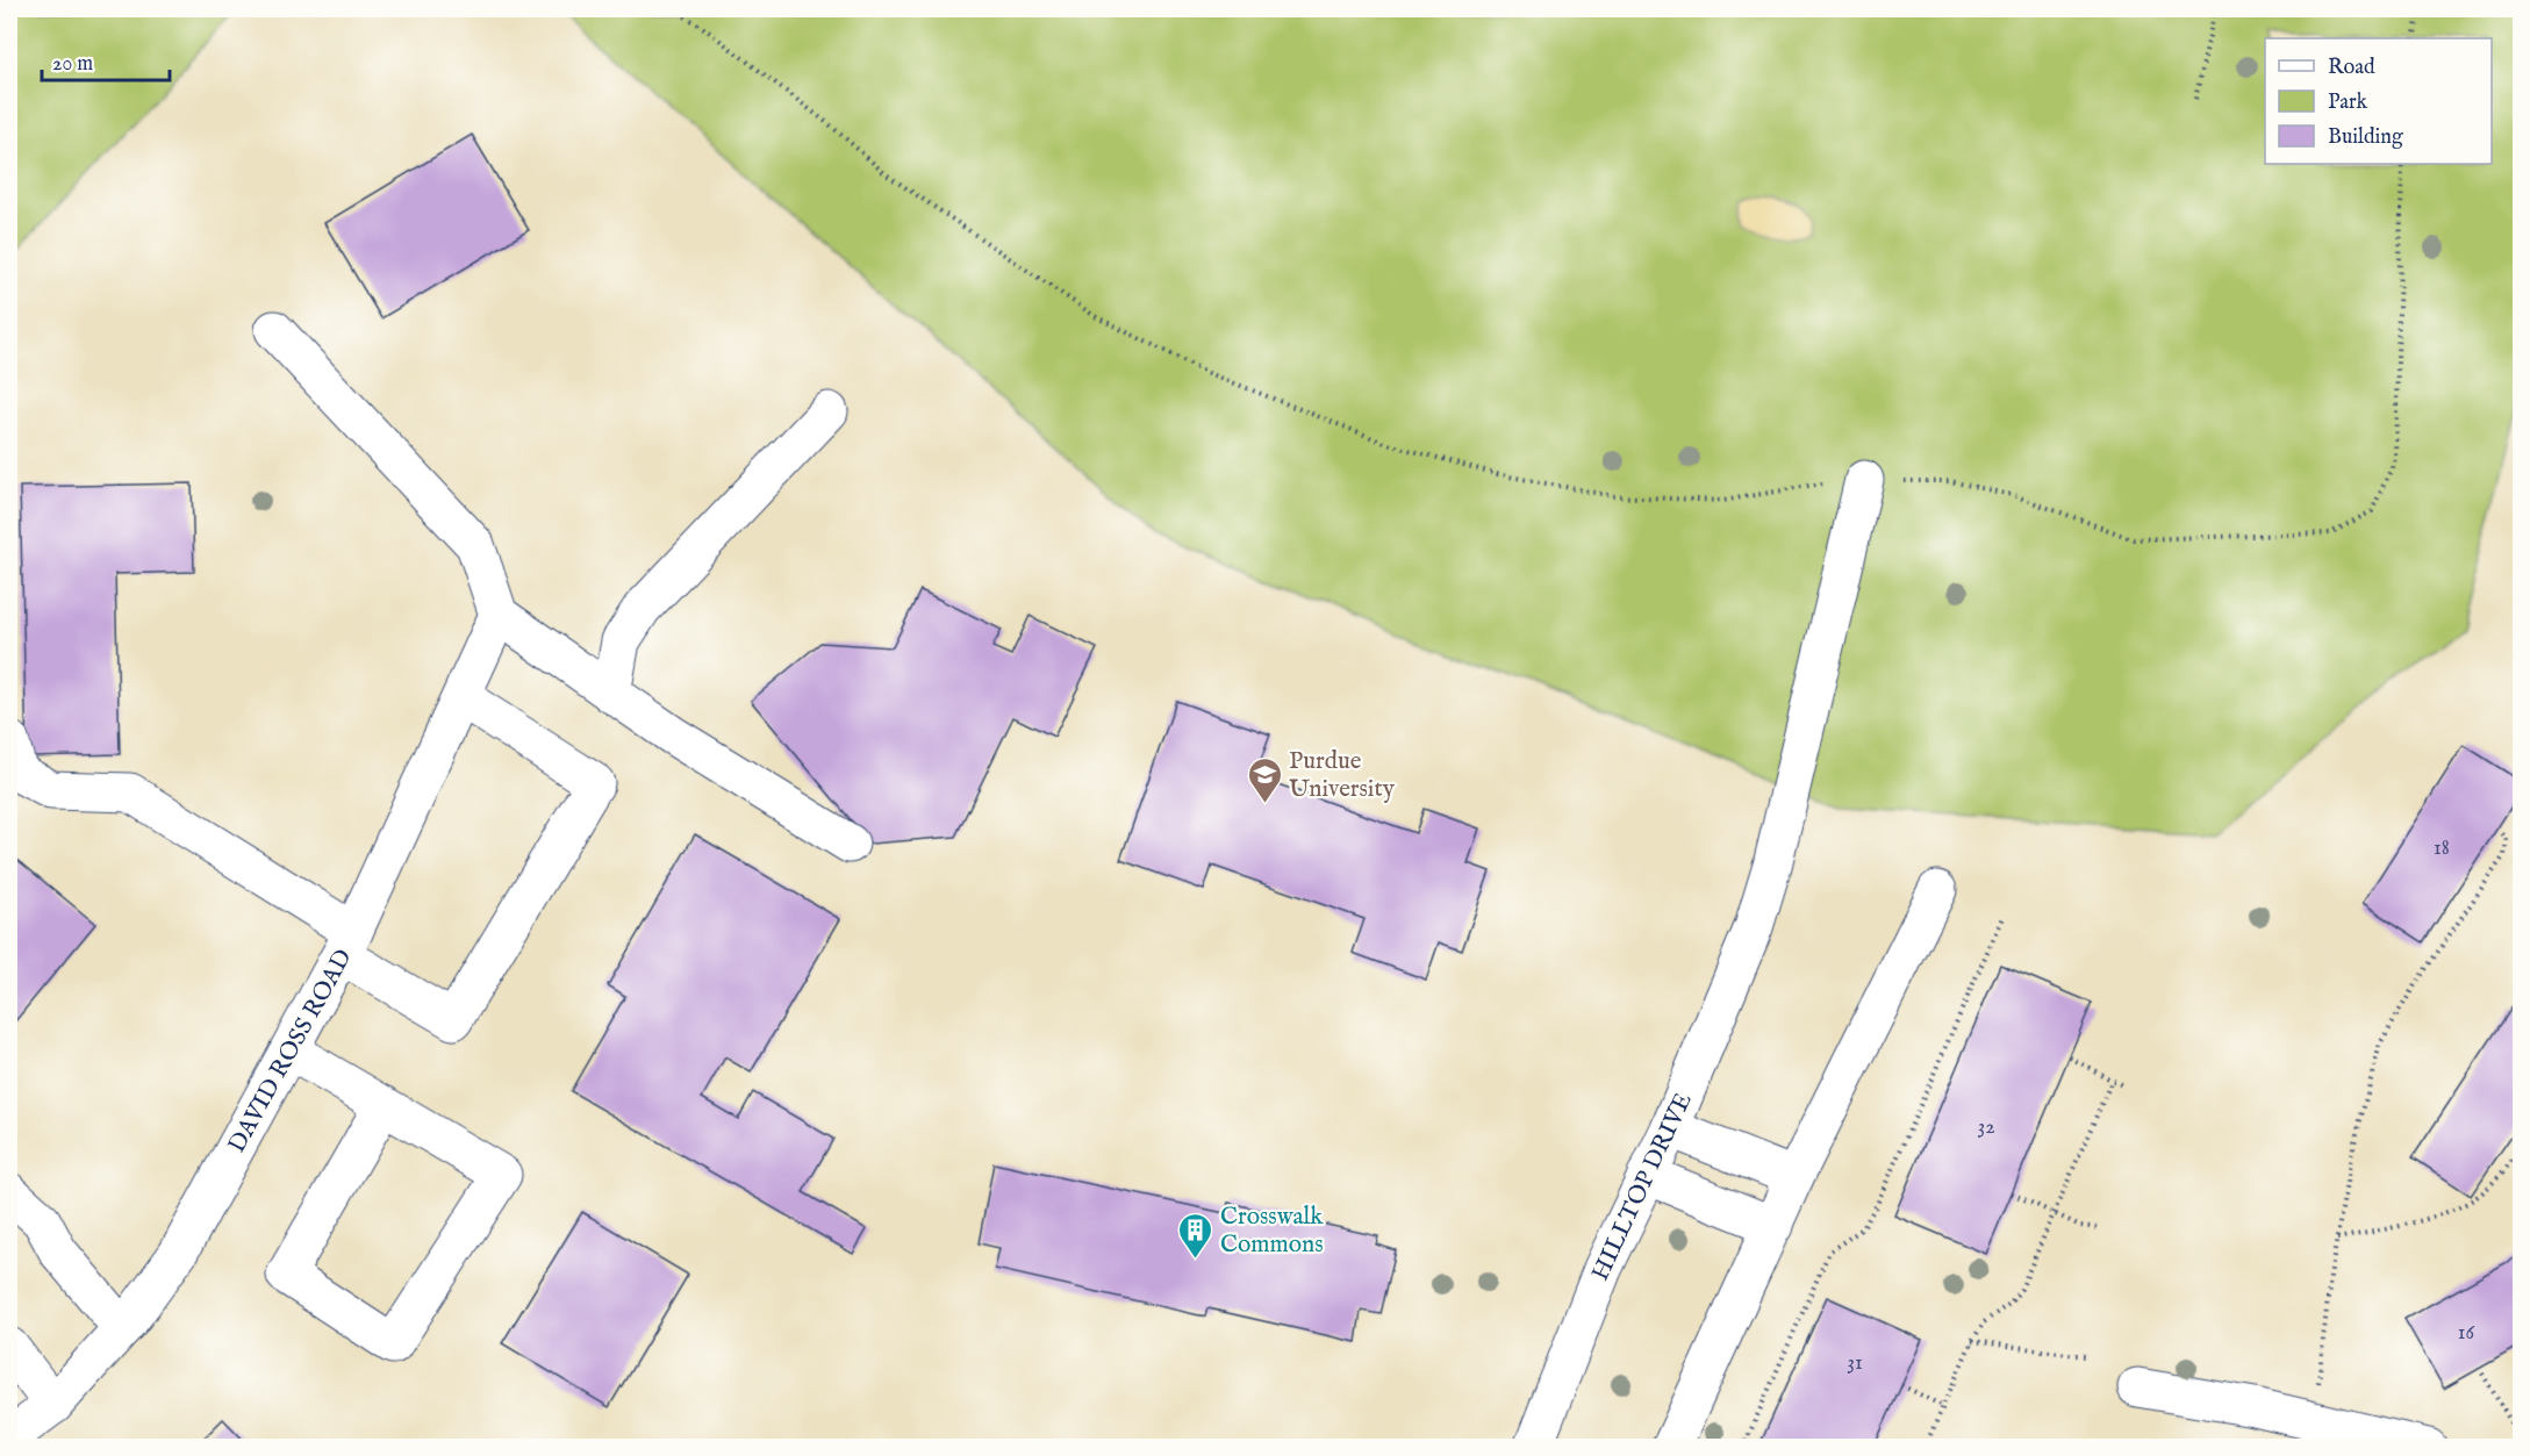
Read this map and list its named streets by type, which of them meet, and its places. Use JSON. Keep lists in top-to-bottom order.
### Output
{
  "streets": {
    "street": ["DAVID ROSS ROAD", "HILLTOP DRIVE"]
  },
  "places": {
    "school or university": ["Purdue University"],
    "building": ["Crosswalk Commons"]
  },
  "house_numbers": [
    "18",
    "32",
    "16",
    "31"
  ],
  "legend": ["Road", "Park", "Building"],
  "scale_bar": "20 m"
}
